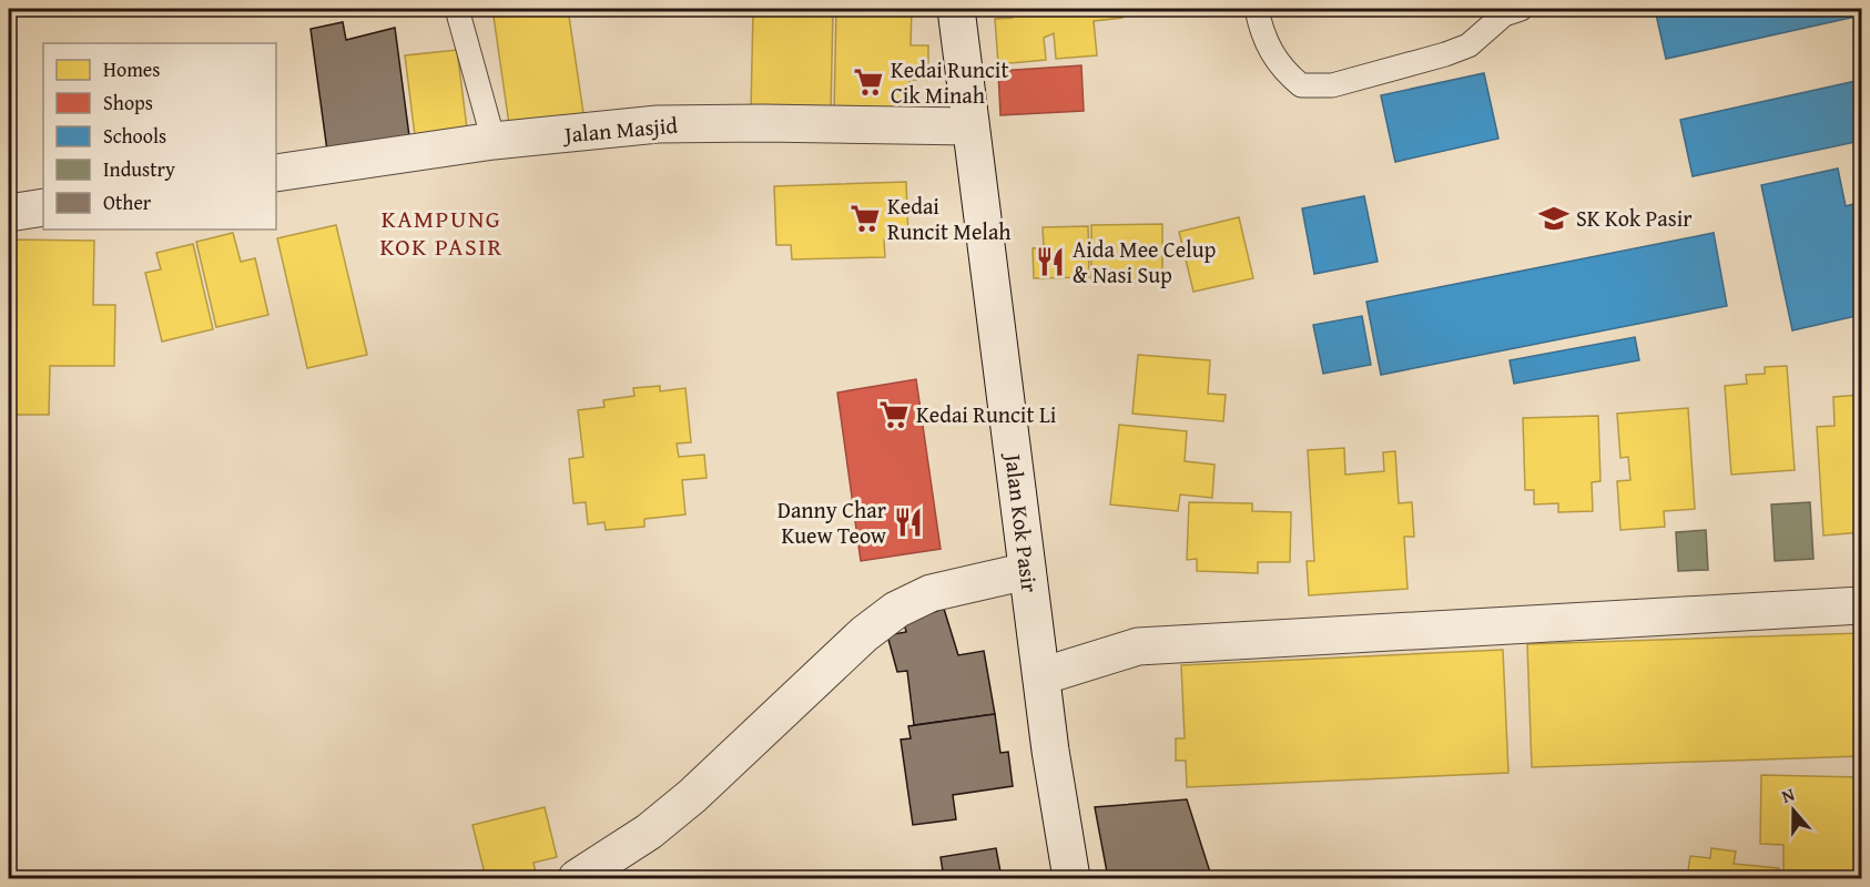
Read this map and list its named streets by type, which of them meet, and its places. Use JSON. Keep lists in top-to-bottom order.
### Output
{
  "streets": {
    "street": ["Jalan Masjid", "Jalan Kok Pasir"]
  },
  "crossings": [
    ["Jalan Masjid", "Jalan Kok Pasir"]
  ],
  "districts": ["KAMPUNG KOK PASIR"],
  "places": {
    "supermarket": ["Kedai Runcit Cik Minah", "Kedai Runcit Melah", "Kedai Runcit Li"],
    "school or university": ["SK Kok Pasir"],
    "restaurant": ["Aida Mee Celup & Nasi Sup", "Danny Char Kuew Teow"]
  },
  "legend": [
    "Homes",
    "Shops",
    "Schools",
    "Industry",
    "Other"
  ],
  "north": "top"
}
